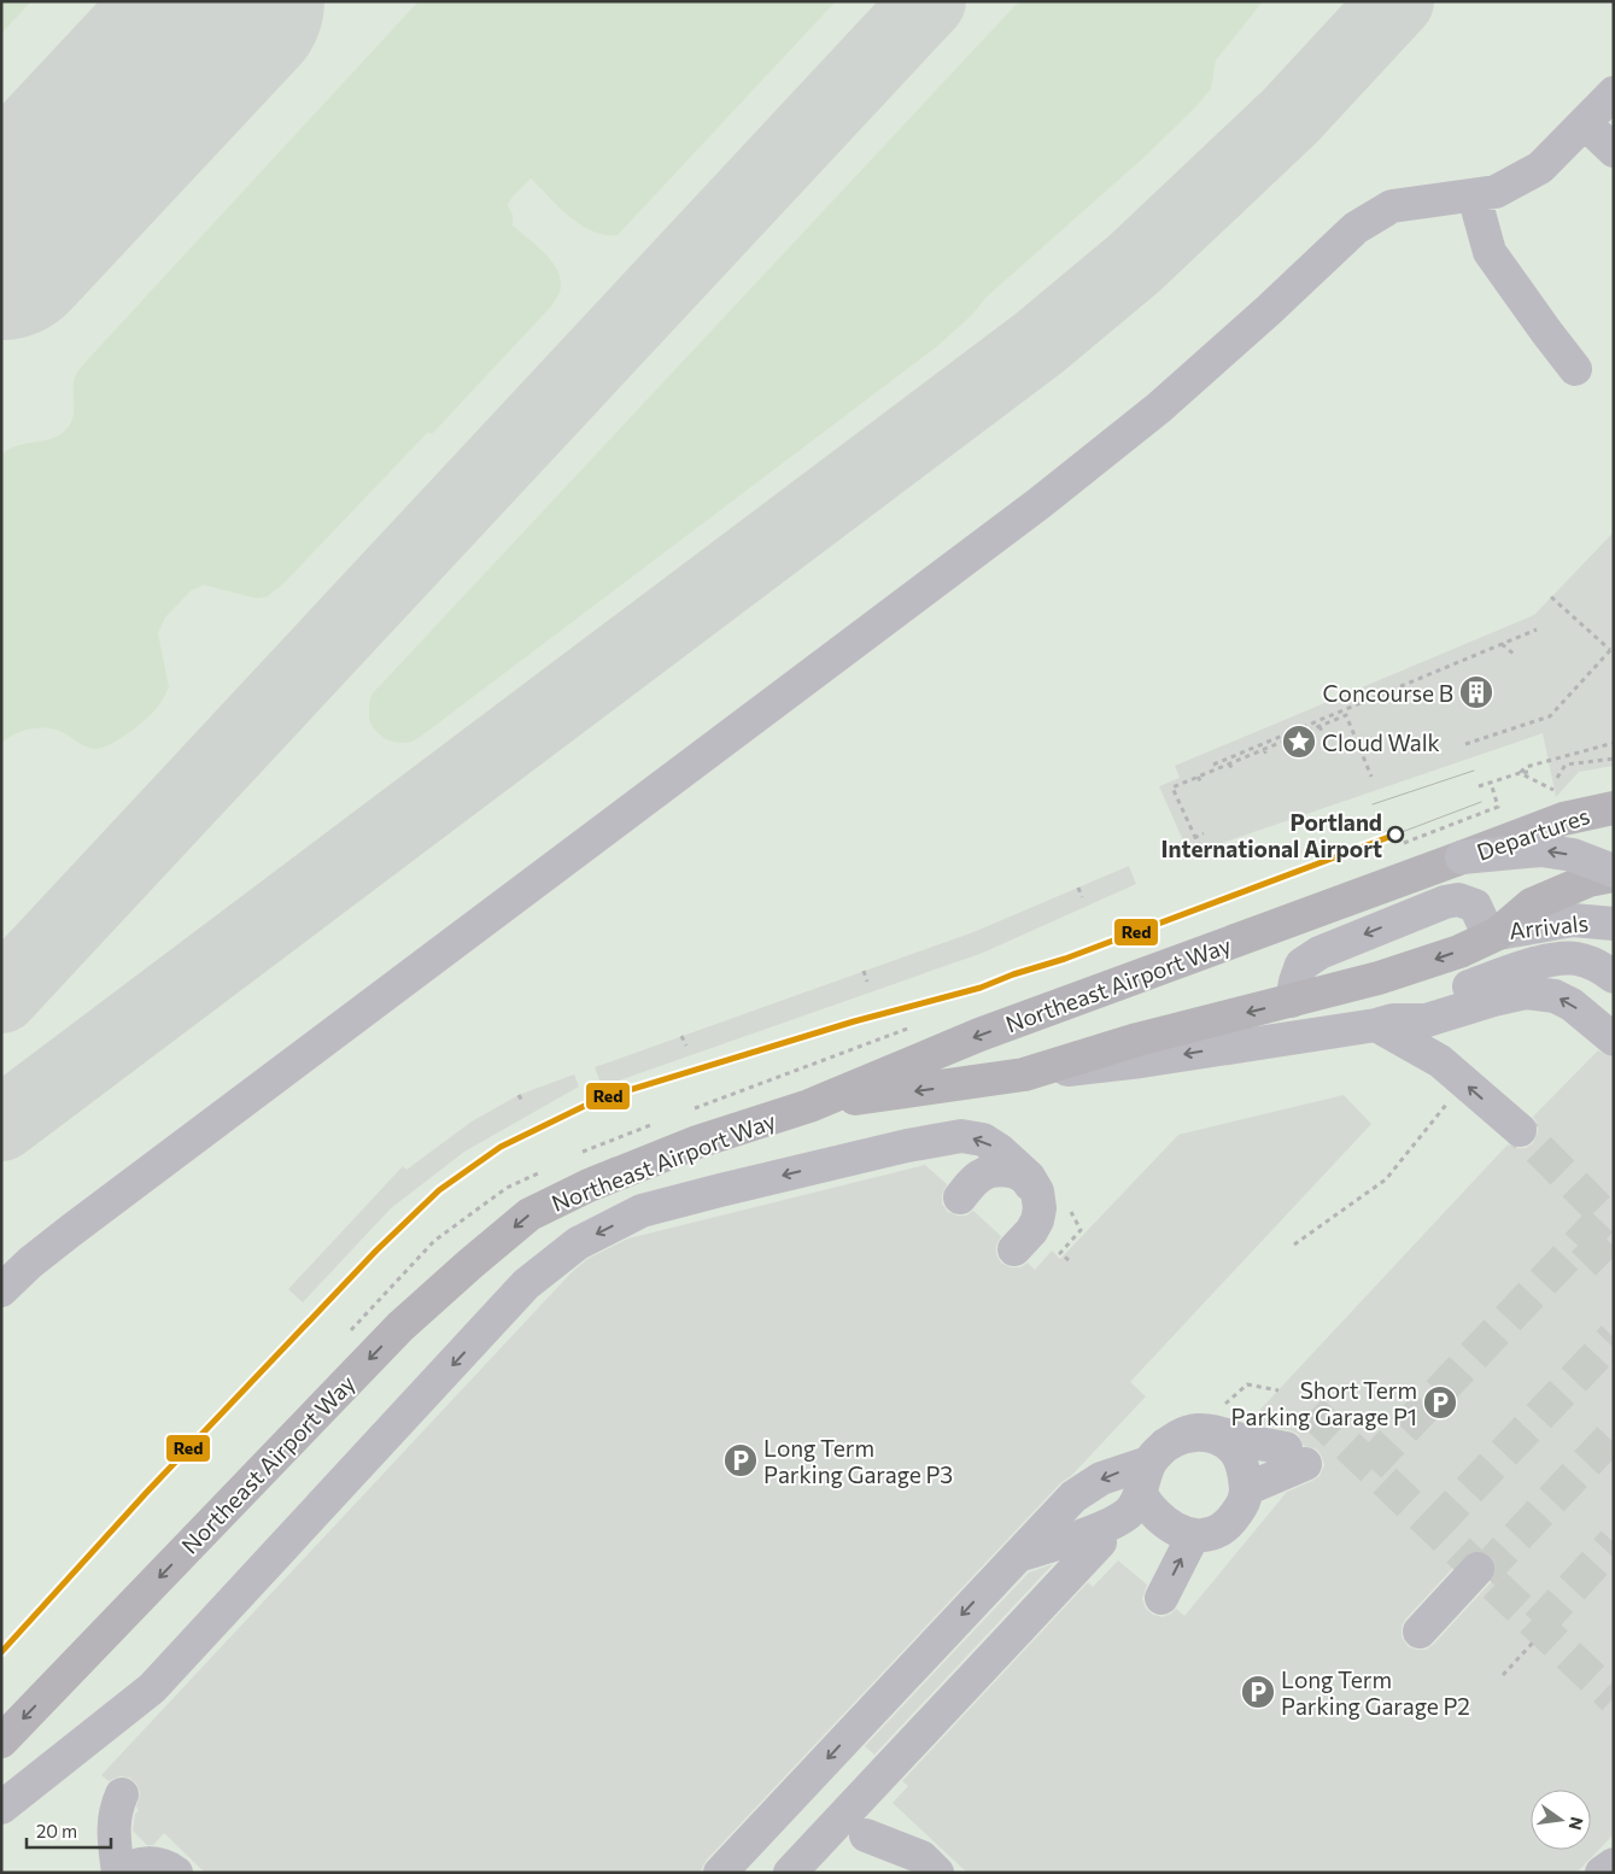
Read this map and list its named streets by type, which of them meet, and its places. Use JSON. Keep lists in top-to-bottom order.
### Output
{
  "streets": {
    "main road": ["Departures", "Arrivals", "Northeast Airport Way"]
  },
  "crossings": [
    ["Departures", "Northeast Airport Way"]
  ],
  "places": {
    "building": ["Concourse B"],
    "place": ["Cloud Walk"],
    "other": ["Portland International Airport"],
    "parking": ["Short Term Parking Garage P1", "Long Term Parking Garage P3", "Long Term Parking Garage P2"]
  },
  "lines": ["transit line Red"],
  "scale_bar": "20 m",
  "north": "right"
}
